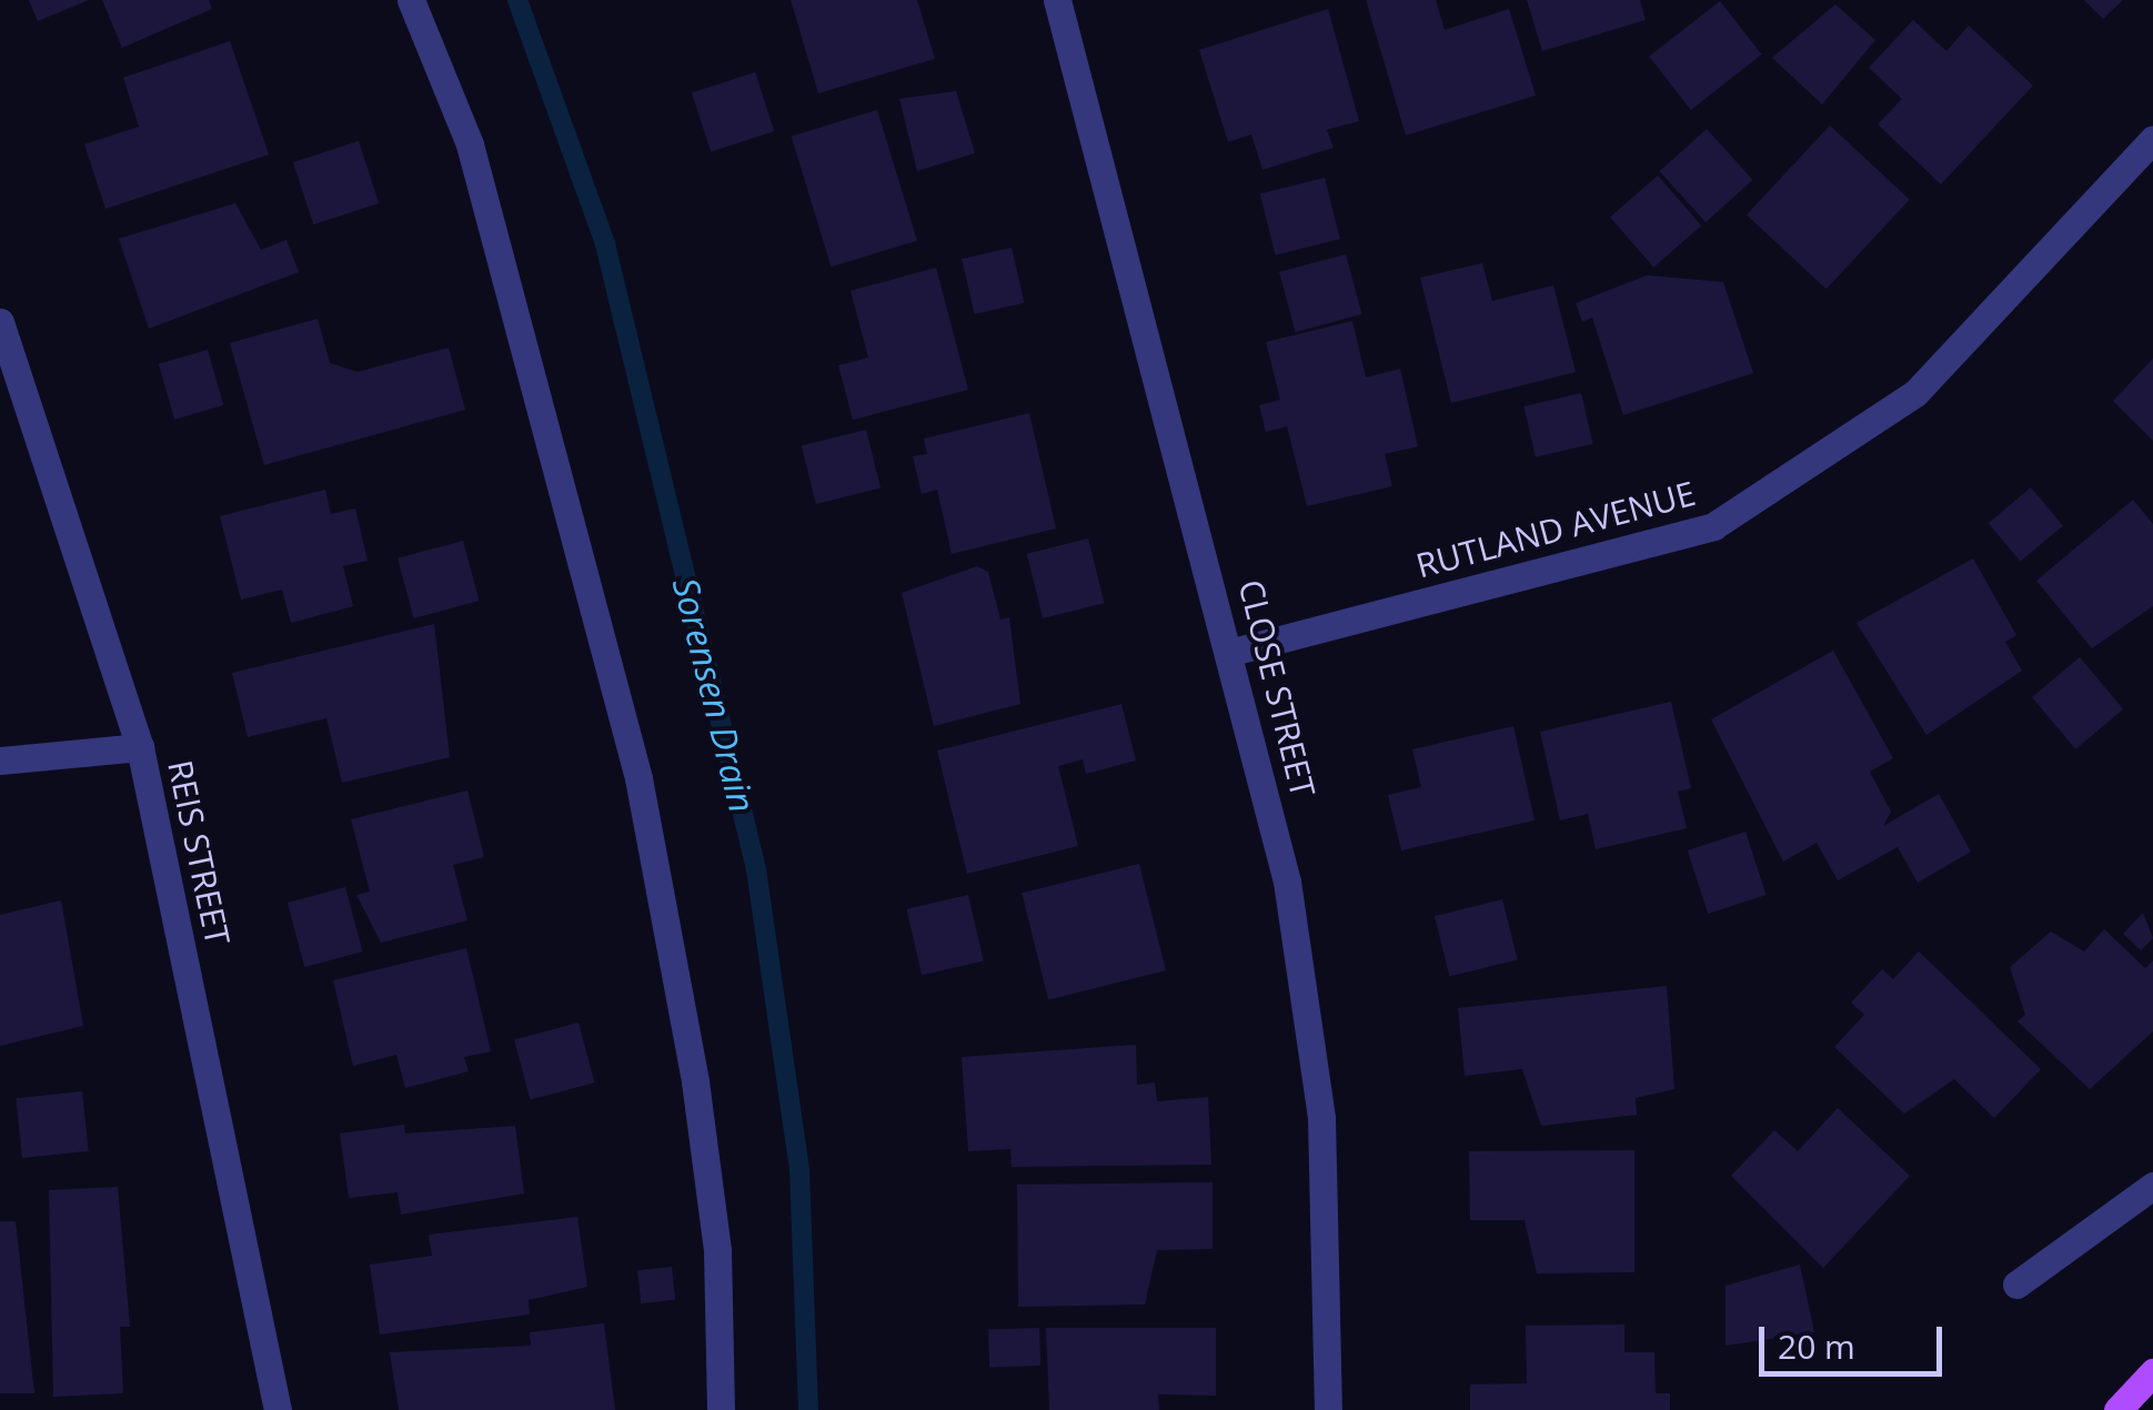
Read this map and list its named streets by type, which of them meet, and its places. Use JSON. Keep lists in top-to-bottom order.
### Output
{
  "streets": {
    "street": ["RUTLAND AVENUE", "CLOSE STREET", "REIS STREET"]
  },
  "crossings": [
    ["RUTLAND AVENUE", "CLOSE STREET"]
  ],
  "water": ["Sorensen Drain"],
  "scale_bar": "20 m"
}
